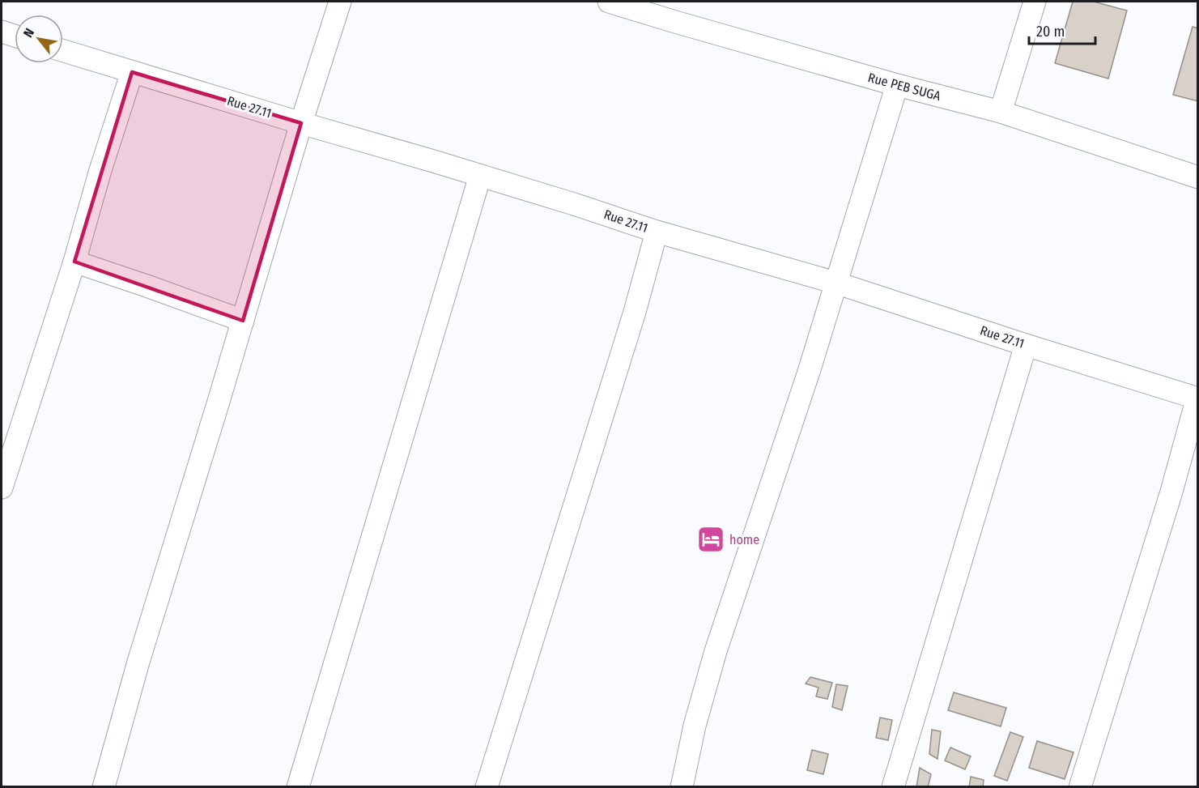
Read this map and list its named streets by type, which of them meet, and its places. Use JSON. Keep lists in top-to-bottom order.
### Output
{
  "streets": {
    "street": ["Rue PEB SUGA", "Rue 27.11"]
  },
  "places": {
    "hotel": ["home"]
  },
  "scale_bar": "20 m",
  "north": "top left"
}
